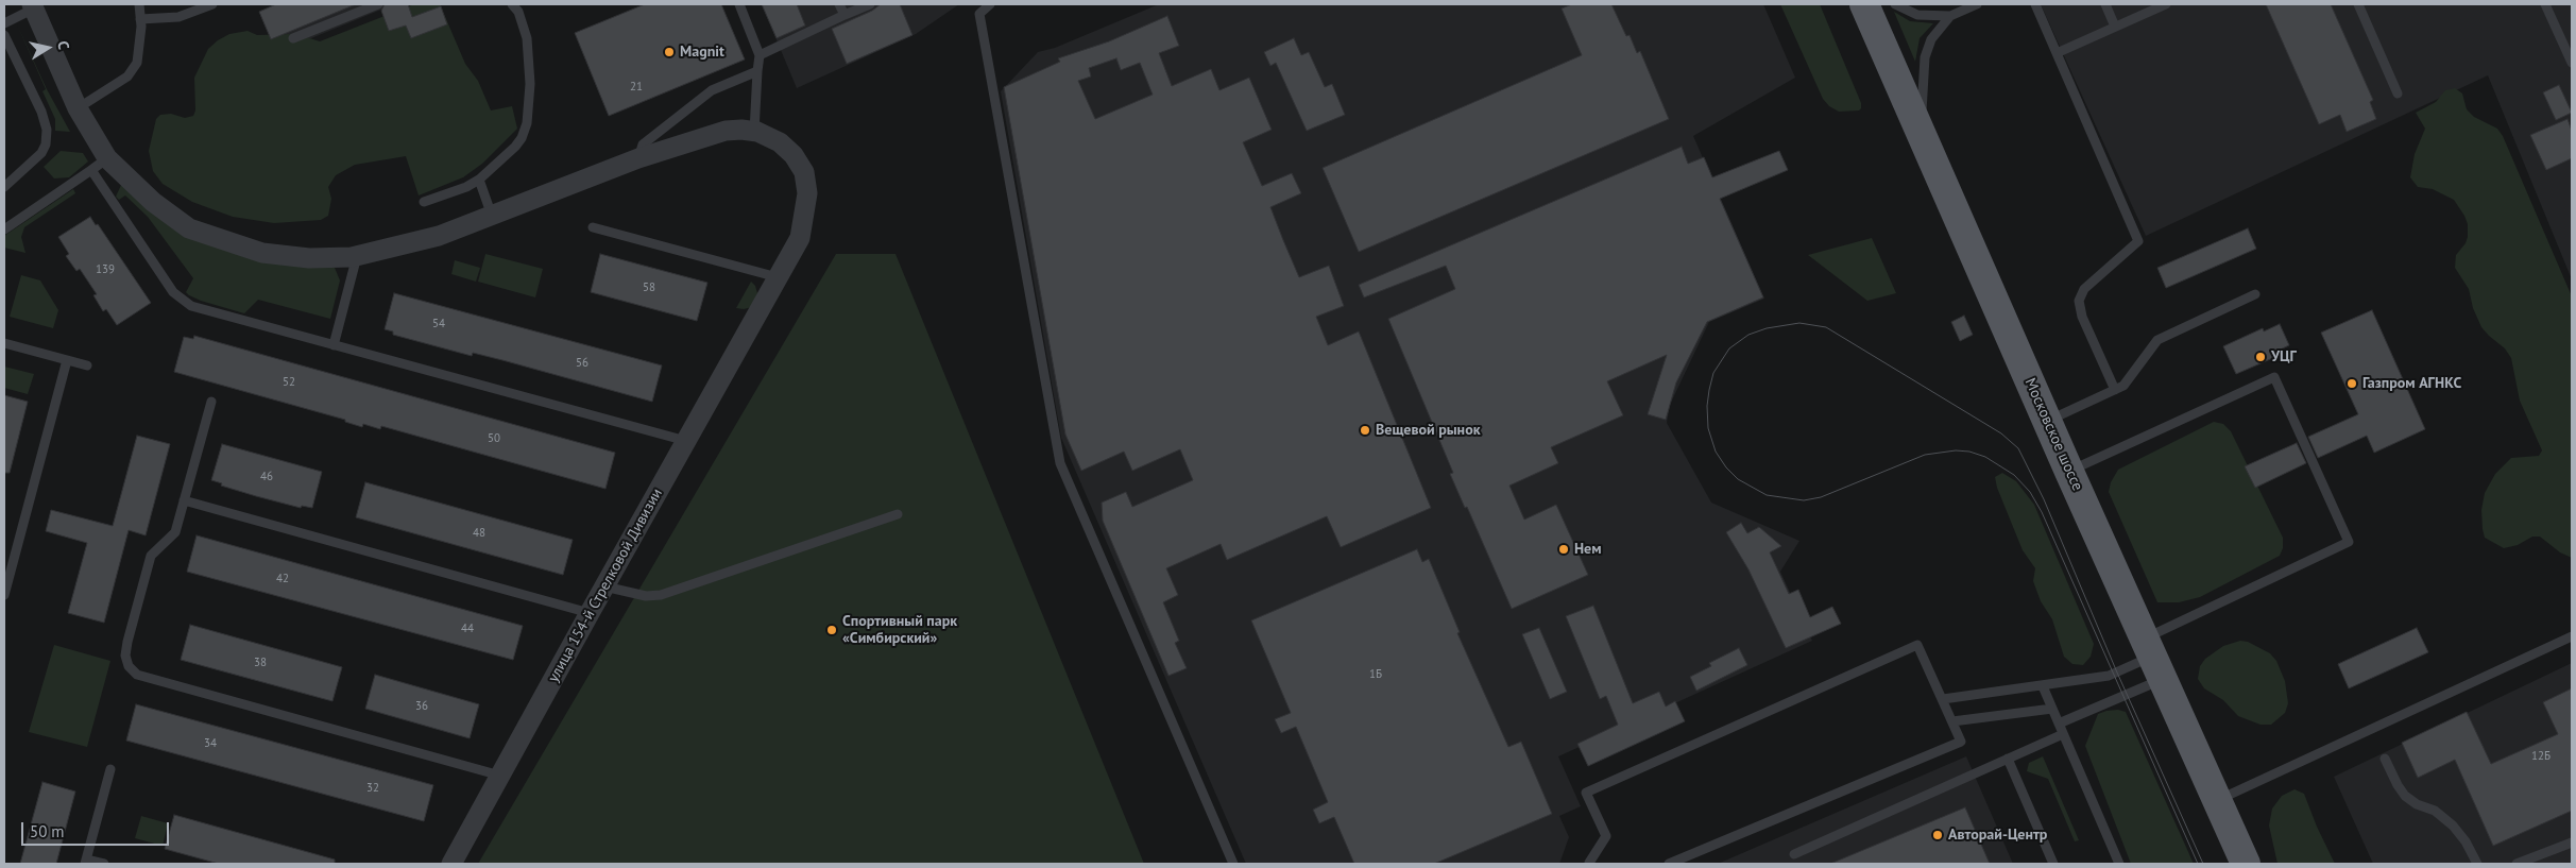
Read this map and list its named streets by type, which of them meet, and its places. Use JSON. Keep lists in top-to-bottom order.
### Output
{
  "streets": {
    "main road": ["Московское шоссе"],
    "street": ["улица 154-й Стрелковой Дивизии"]
  },
  "places": [
    "Magnit",
    "УЦГ",
    "Газпром АГНКС",
    "Вещевой рынок",
    "Нем",
    "Спортивный парк «Симбирский»",
    "Авторай-Центр"
  ],
  "house_numbers": [
    "21",
    "139",
    "58",
    "54",
    "56",
    "52",
    "50",
    "46",
    "48",
    "42",
    "44",
    "38",
    "1Б",
    "36",
    "34",
    "12Б",
    "32"
  ],
  "scale_bar": "50 m",
  "north": "right"
}
